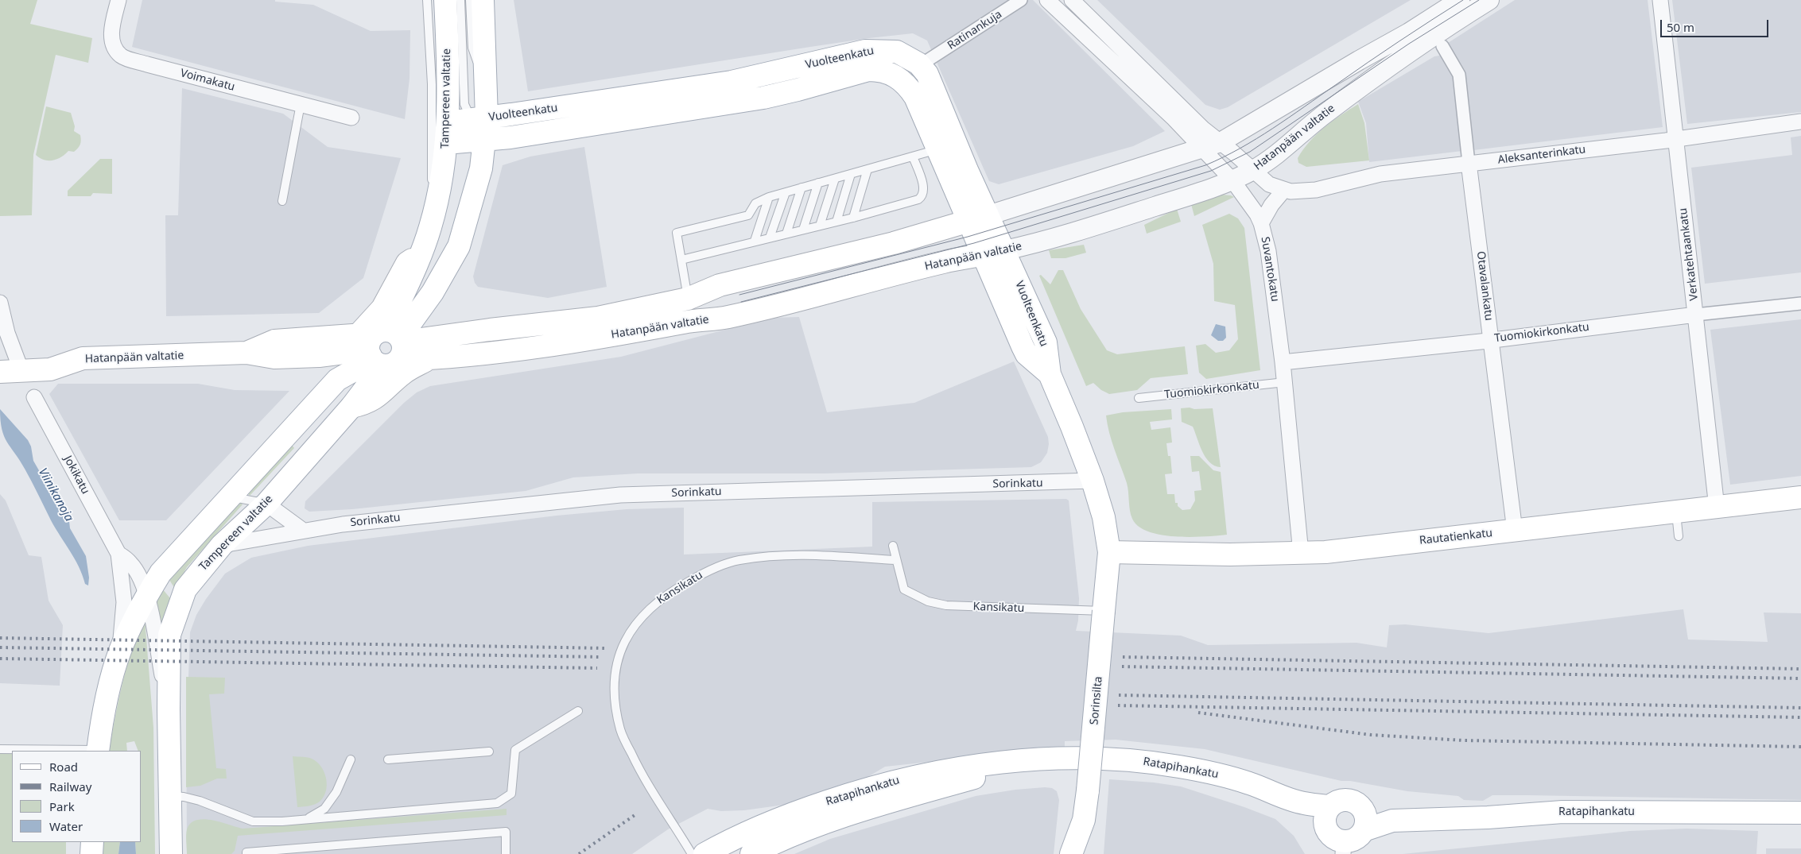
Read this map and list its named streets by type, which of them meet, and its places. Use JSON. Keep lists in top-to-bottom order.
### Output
{
  "streets": {
    "main road": [
      "Vuolteenkatu",
      "Tampereen valtatie",
      "Hatanpään valtatie",
      "Rautatienkatu",
      "Sorinsilta",
      "Ratapihankatu"
    ],
    "street": [
      "Ratinankuja",
      "Voimakatu",
      "Aleksanterinkatu",
      "Verkatehtaankatu",
      "Suvantokatu",
      "Otavalankatu",
      "Tuomiokirkonkatu",
      "Jokikatu",
      "Sorinkatu"
    ],
    "lane": ["Kansikatu"]
  },
  "crossings": [
    ["Vuolteenkatu", "Tampereen valtatie"],
    ["Vuolteenkatu", "Hatanpään valtatie"],
    ["Vuolteenkatu", "Sorinkatu"],
    ["Vuolteenkatu", "Rautatienkatu"],
    ["Vuolteenkatu", "Kansikatu"],
    ["Vuolteenkatu", "Sorinsilta"],
    ["Tampereen valtatie", "Hatanpään valtatie"],
    ["Tampereen valtatie", "Jokikatu"],
    ["Tampereen valtatie", "Sorinkatu"],
    ["Hatanpään valtatie", "Aleksanterinkatu"],
    ["Hatanpään valtatie", "Suvantokatu"],
    ["Aleksanterinkatu", "Verkatehtaankatu"],
    ["Aleksanterinkatu", "Otavalankatu"],
    ["Verkatehtaankatu", "Tuomiokirkonkatu"],
    ["Verkatehtaankatu", "Rautatienkatu"],
    ["Suvantokatu", "Tuomiokirkonkatu"],
    ["Suvantokatu", "Rautatienkatu"],
    ["Otavalankatu", "Tuomiokirkonkatu"],
    ["Otavalankatu", "Rautatienkatu"],
    ["Kansikatu", "Sorinsilta"]
  ],
  "water": ["Viinikanoja"],
  "legend": [
    "Road",
    "Railway",
    "Park",
    "Water"
  ],
  "scale_bar": "50 m"
}
